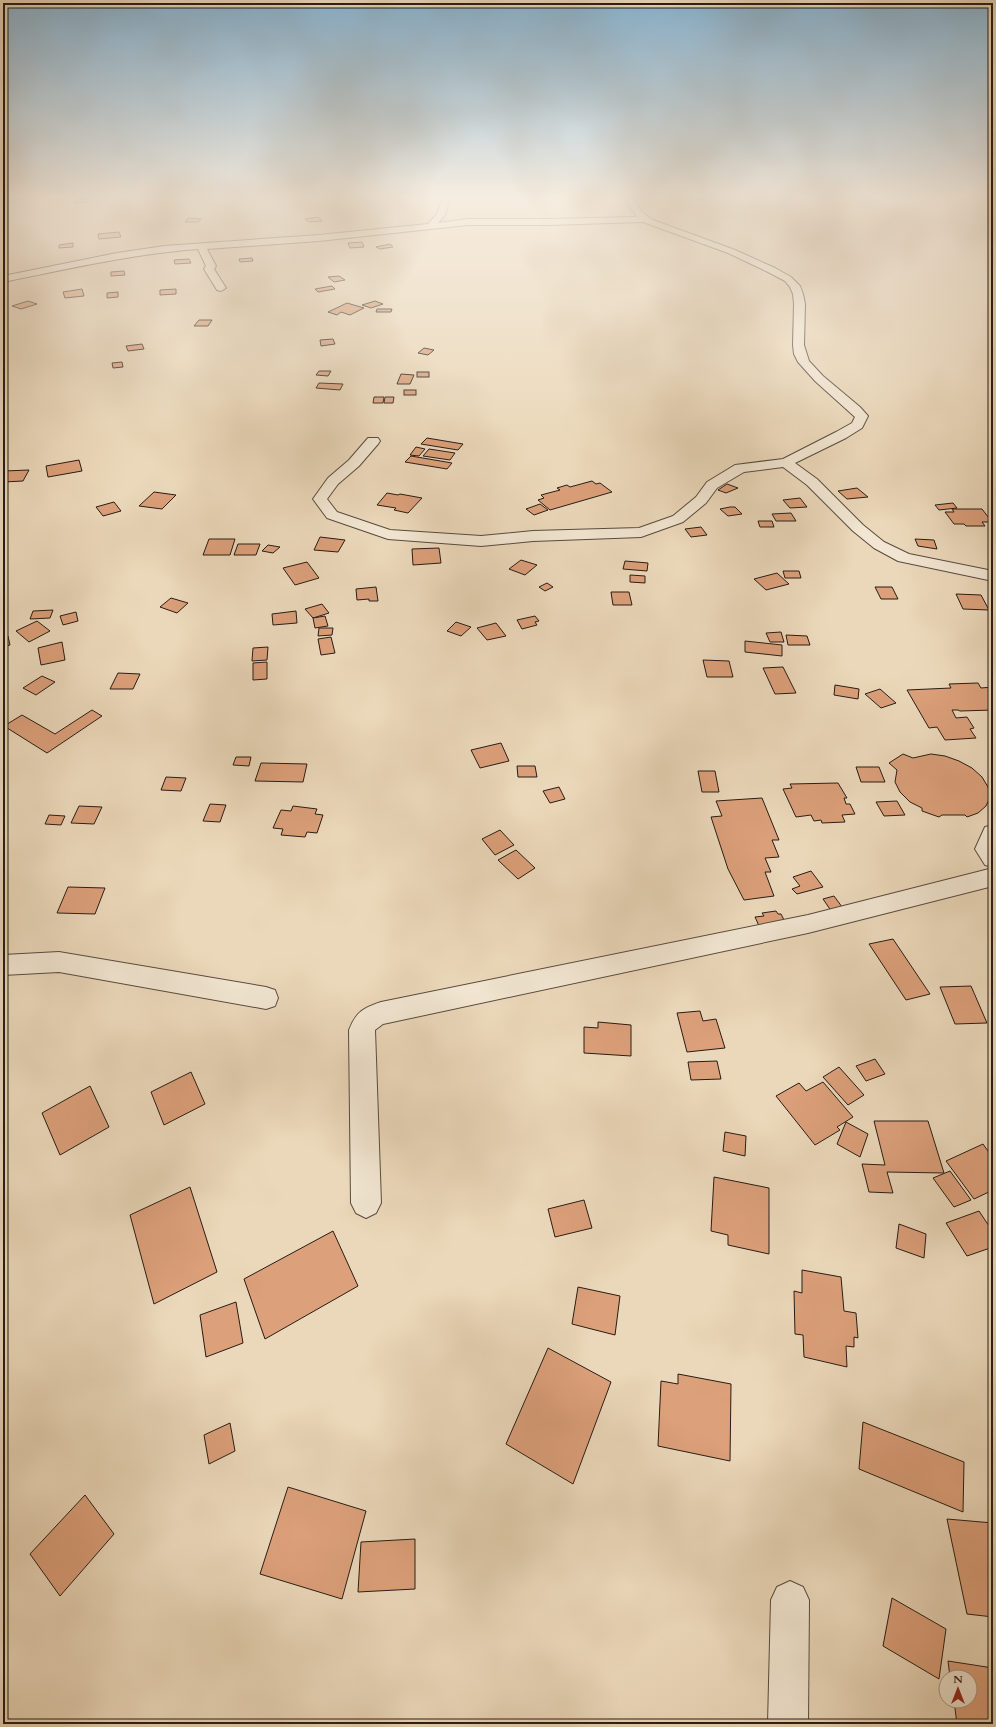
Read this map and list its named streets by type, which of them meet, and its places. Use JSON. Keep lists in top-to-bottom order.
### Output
{
  "north": "top"
}
